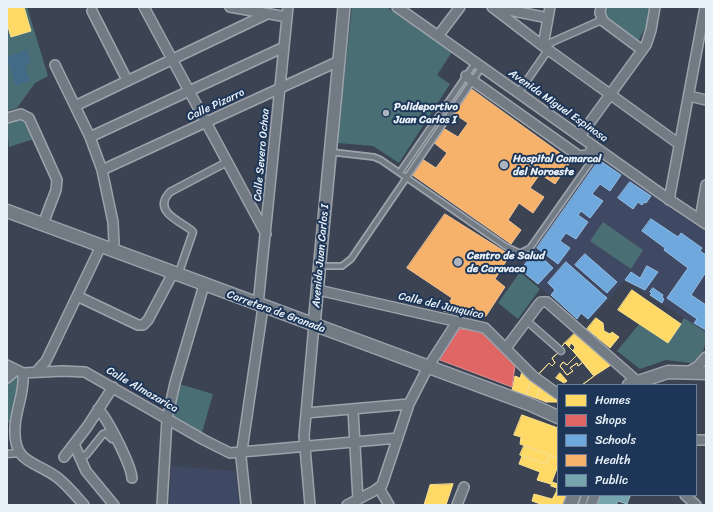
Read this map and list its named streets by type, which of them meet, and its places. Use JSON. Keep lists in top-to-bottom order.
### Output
{
  "streets": {
    "main road": ["Carretera de Granada"],
    "street": [
      "Calle Pizarro",
      "Avenida Miguel Espinosa",
      "Calle Severo Ochoa",
      "Avenida Juan Carlos I",
      "Calle del Junquico",
      "Calle Almazarica"
    ]
  },
  "crossings": [
    ["Calle Pizarro", "Calle Severo Ochoa"],
    ["Calle Pizarro", "Avenida Juan Carlos I"],
    ["Calle Severo Ochoa", "Carretera de Granada"],
    ["Calle Severo Ochoa", "Calle Almazarica"],
    ["Avenida Juan Carlos I", "Calle del Junquico"],
    ["Avenida Juan Carlos I", "Carretera de Granada"],
    ["Avenida Juan Carlos I", "Calle Almazarica"]
  ],
  "places": ["Polideportivo Juan Carlos I", "Hospital Comarcal del Noroeste", "Centro de Salud de Caravaca"],
  "legend": [
    "Homes",
    "Shops",
    "Schools",
    "Health",
    "Public"
  ]
}
